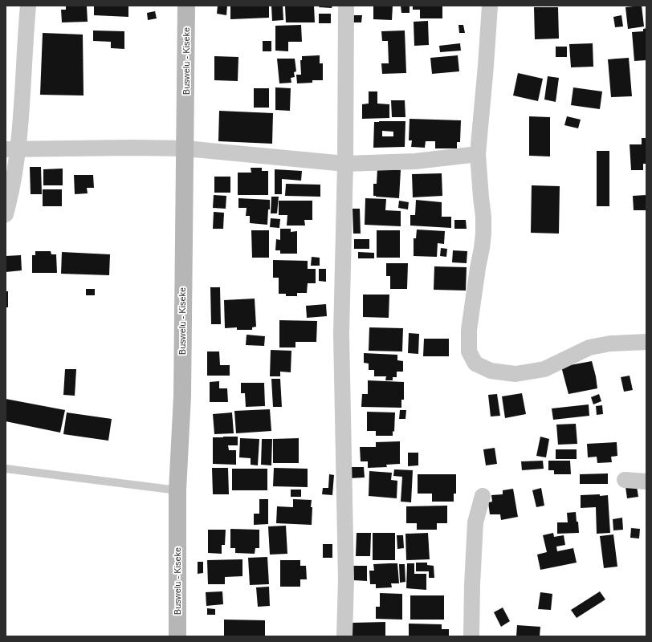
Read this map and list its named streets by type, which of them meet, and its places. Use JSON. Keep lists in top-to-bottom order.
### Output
{
  "streets": {
    "main road": ["Buswelu - Kiseke"]
  }
}
